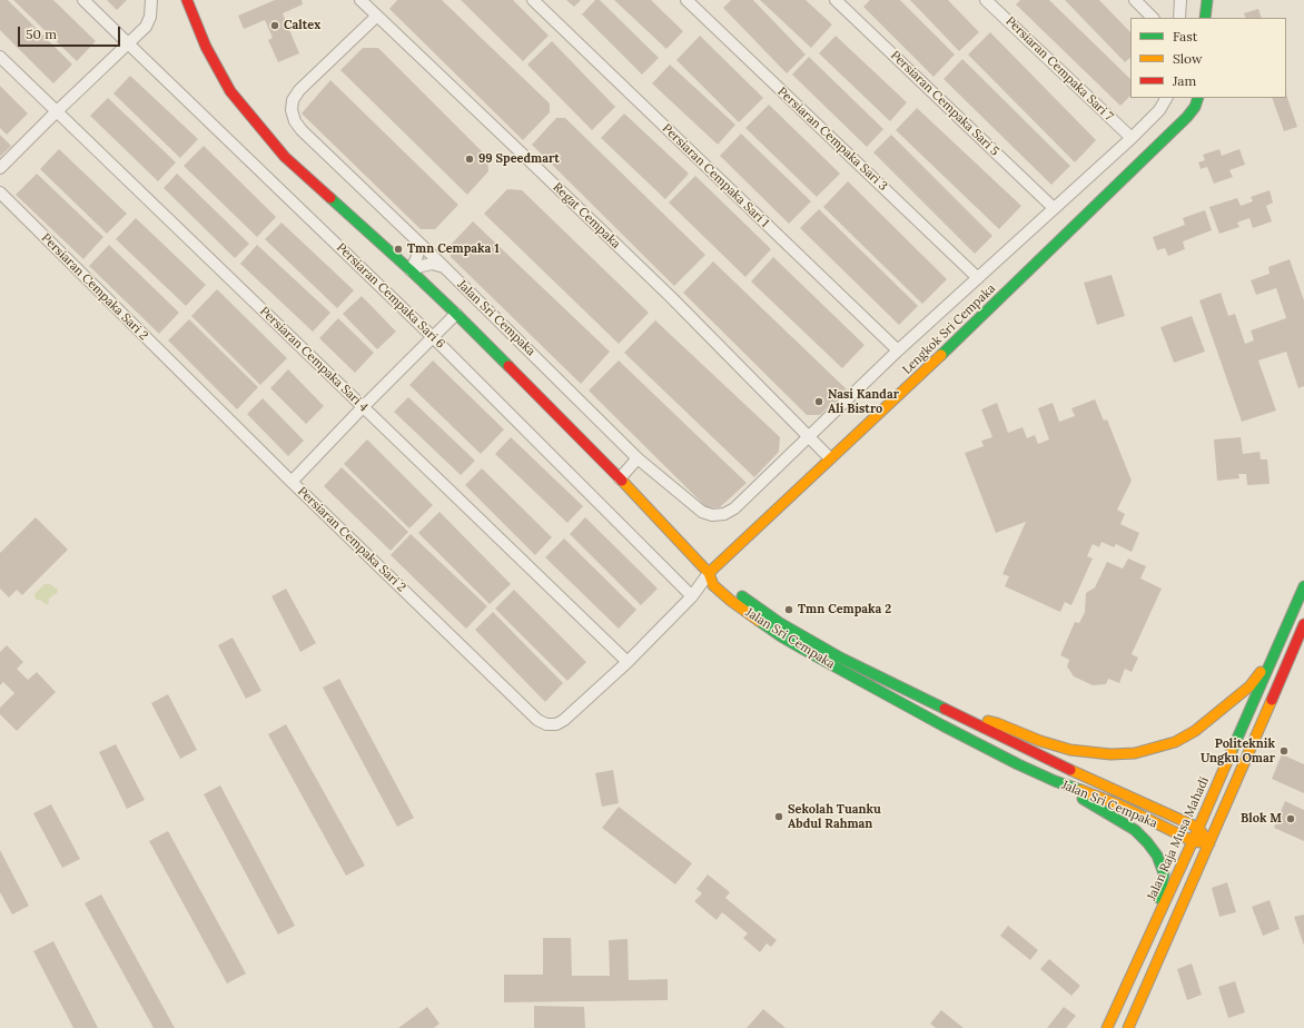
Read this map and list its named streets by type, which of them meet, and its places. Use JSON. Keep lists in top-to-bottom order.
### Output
{
  "streets": {
    "street": [
      "Persiaran Cempaka Sari 7",
      "Persiaran Cempaka Sari 5",
      "Persiaran Cempaka Sari 3",
      "Persiaran Cempaka Sari 1",
      "Regat Cempaka",
      "Persiaran Cempaka Sari 2",
      "Persiaran Cempaka Sari 6",
      "Jalan Sri Cempaka",
      "Lengkok Sri Cempaka",
      "Persiaran Cempaka Sari 4",
      "Jalan Raja Musa Mahadi"
    ]
  },
  "crossings": [
    ["Persiaran Cempaka Sari 7", "Jalan Sri Cempaka"],
    ["Persiaran Cempaka Sari 5", "Jalan Sri Cempaka"],
    ["Persiaran Cempaka Sari 3", "Jalan Sri Cempaka"],
    ["Persiaran Cempaka Sari 1", "Jalan Sri Cempaka"],
    ["Regat Cempaka", "Jalan Sri Cempaka"],
    ["Regat Cempaka", "Lengkok Sri Cempaka"],
    ["Persiaran Cempaka Sari 2", "Persiaran Cempaka Sari 6"],
    ["Persiaran Cempaka Sari 2", "Jalan Sri Cempaka"],
    ["Persiaran Cempaka Sari 2", "Lengkok Sri Cempaka"],
    ["Persiaran Cempaka Sari 2", "Persiaran Cempaka Sari 4"],
    ["Jalan Sri Cempaka", "Lengkok Sri Cempaka"],
    ["Jalan Sri Cempaka", "Jalan Raja Musa Mahadi"]
  ],
  "places": [
    "Caltex",
    "99 Speedmart",
    "Tmn Cempaka 1",
    "Nasi Kandar Ali Bistro",
    "Tmn Cempaka 2",
    "Politeknik Ungku Omar",
    "Sekolah Tuanku Abdul Rahman",
    "Blok M"
  ],
  "legend": ["Fast", "Slow", "Jam"],
  "scale_bar": "50 m"
}
